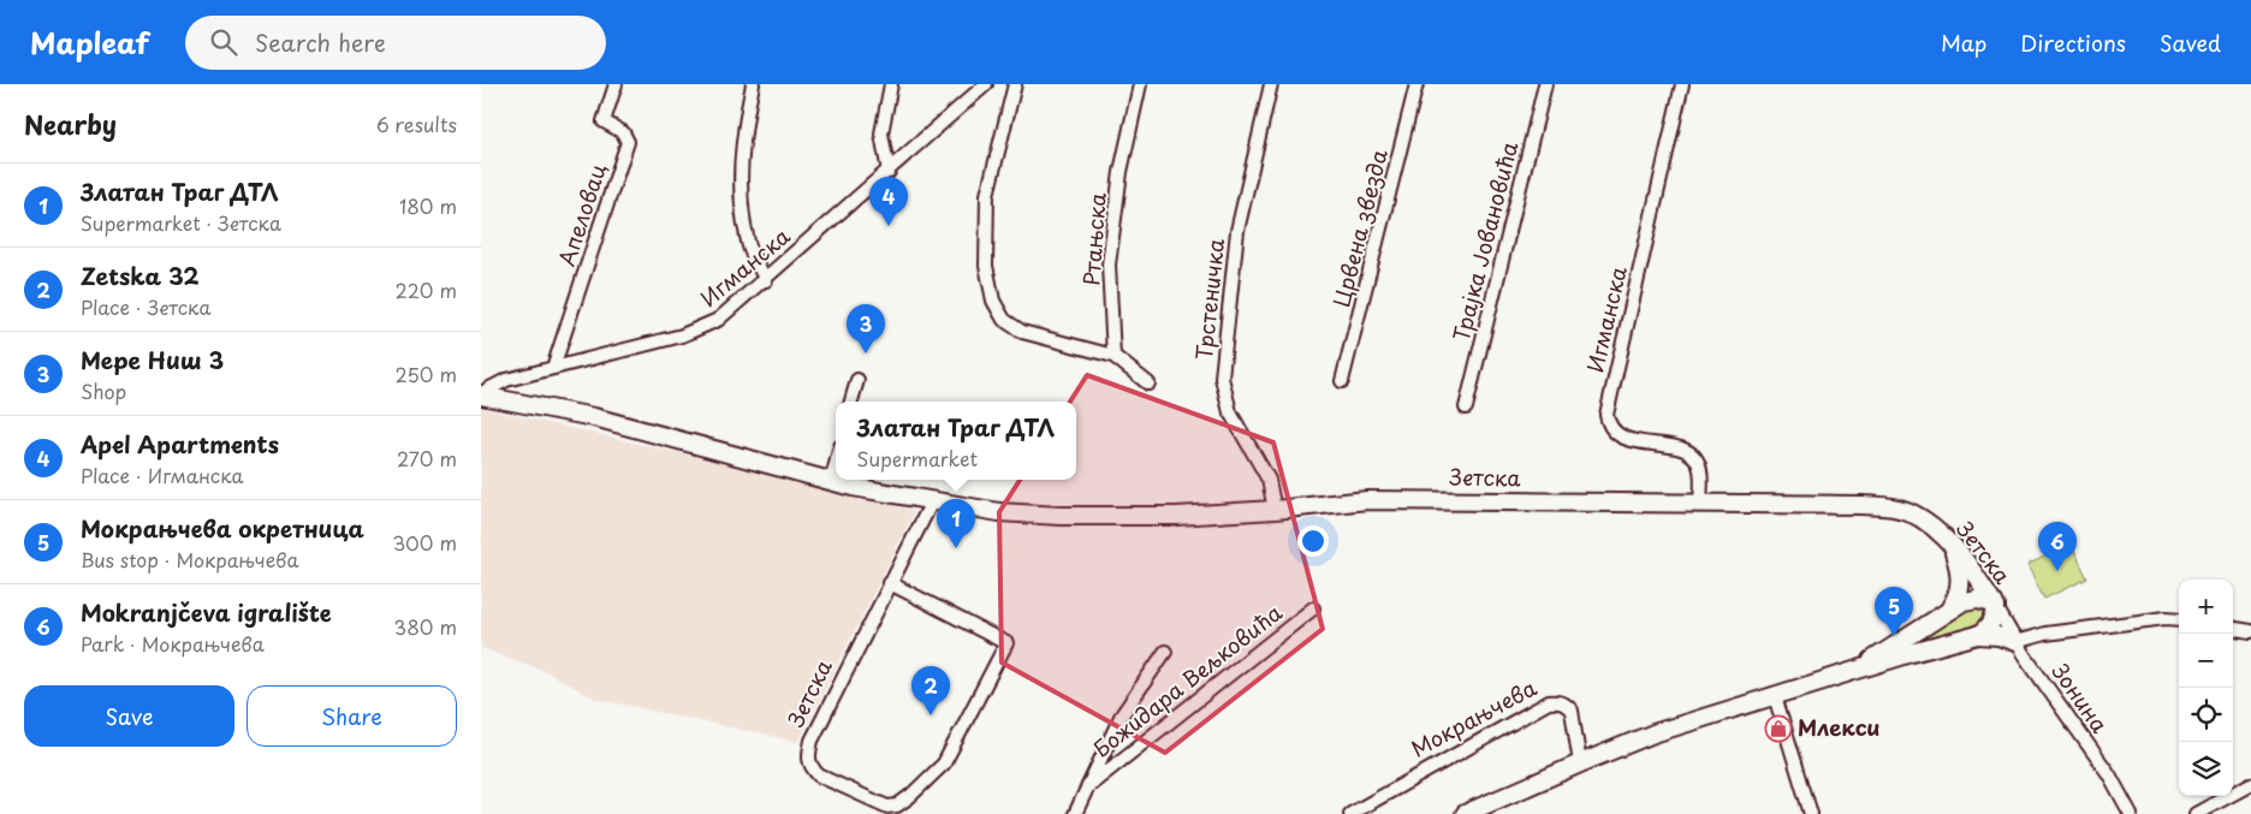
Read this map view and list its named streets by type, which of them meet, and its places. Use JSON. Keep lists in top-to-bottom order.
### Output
{
  "streets": {
    "street": [
      "Апеловац",
      "Црвена звезда",
      "Ртањска",
      "Трајка Јовановића",
      "Игманска",
      "Трстеничка",
      "Зетска",
      "Божидара Вељковића",
      "Зонина",
      "Мокрањчева"
    ]
  },
  "crossings": [
    ["Апеловац", "Игманска"],
    ["Игманска", "Зетска"],
    ["Трстеничка", "Зетска"],
    ["Зетска", "Зонина"]
  ],
  "places": {
    "shop": ["Млекси"]
  },
  "page": {
    "header": "Mapleaf",
    "search": "Search here",
    "nav": ["Map", "Directions", "Saved"],
    "heading": ["Nearby", "6 results"],
    "list": [
      {
        "mark": "1",
        "name": "Златан Траг ДТЛ",
        "note": "Supermarket · Зетска",
        "value": "180 m"
      },
      {
        "mark": "2",
        "name": "Zetska 32",
        "note": "Place · Зетска",
        "value": "220 m"
      },
      {
        "mark": "3",
        "name": "Мере Ниш 3",
        "note": "Shop",
        "value": "250 m"
      },
      {
        "mark": "4",
        "name": "Apel Apartments",
        "note": "Place · Игманска",
        "value": "270 m"
      },
      {
        "mark": "5",
        "name": "Мокрањчева окретница",
        "note": "Bus stop · Мокрањчева",
        "value": "300 m"
      },
      {
        "mark": "6",
        "name": "Mokranjčeva igralište",
        "note": "Park · Мокрањчева",
        "value": "380 m"
      }
    ],
    "pins": [
      "4",
      "3",
      "1",
      "6",
      "5",
      "2"
    ],
    "popup": ["Златан Траг ДТЛ", "Supermarket"],
    "map_buttons": ["+", "−"],
    "buttons": ["Save", "Share"]
  }
}
